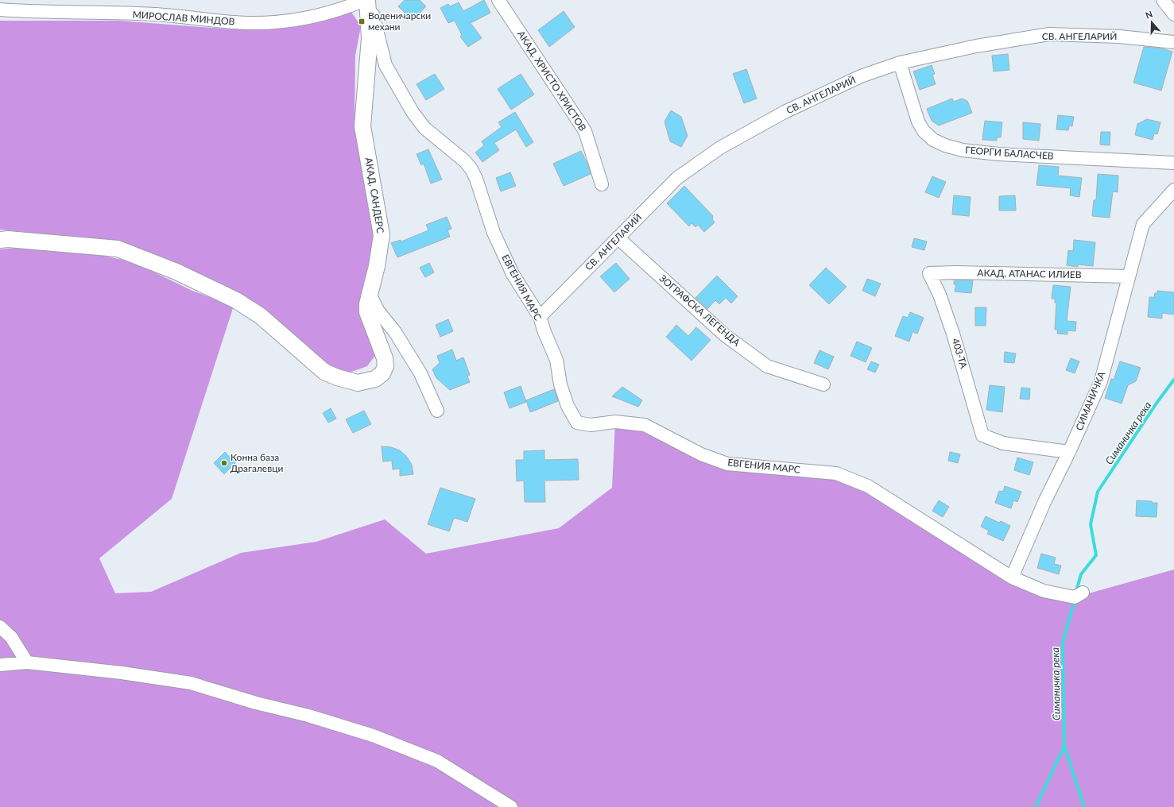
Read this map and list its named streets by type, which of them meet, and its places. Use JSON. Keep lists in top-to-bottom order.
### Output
{
  "streets": {
    "street": [
      "МИРОСЛАВ МИНДОВ",
      "СВ. АНГЕЛАРИЙ",
      "АКАД. ХРИСТО ХРИСТОВ",
      "ГЕОРГИ БАЛАСЧЕВ",
      "АКАД. САНДЕРС",
      "АКАД. АТАНАС ИЛИЕВ",
      "ЕВГЕНИЯ МАРС",
      "ЗОГРАФСКА ЛЕГЕНДА",
      "403-ТА",
      "СИМАНИЧКА"
    ]
  },
  "crossings": [
    ["МИРОСЛАВ МИНДОВ", "АКАД. САНДЕРС"],
    ["МИРОСЛАВ МИНДОВ", "ЕВГЕНИЯ МАРС"],
    ["СВ. АНГЕЛАРИЙ", "ГЕОРГИ БАЛАСЧЕВ"],
    ["СВ. АНГЕЛАРИЙ", "ЕВГЕНИЯ МАРС"],
    ["СВ. АНГЕЛАРИЙ", "ЗОГРАФСКА ЛЕГЕНДА"],
    ["АКАД. САНДЕРС", "ЕВГЕНИЯ МАРС"],
    ["АКАД. АТАНАС ИЛИЕВ", "403-ТА"],
    ["АКАД. АТАНАС ИЛИЕВ", "СИМАНИЧКА"],
    ["ЕВГЕНИЯ МАРС", "СИМАНИЧКА"],
    ["403-ТА", "СИМАНИЧКА"]
  ],
  "water": ["Симаничка река"],
  "places": {
    "transit": ["Воденичарски механи"],
    "other": ["Конна база Драгалевци"]
  },
  "north": "top"
}
